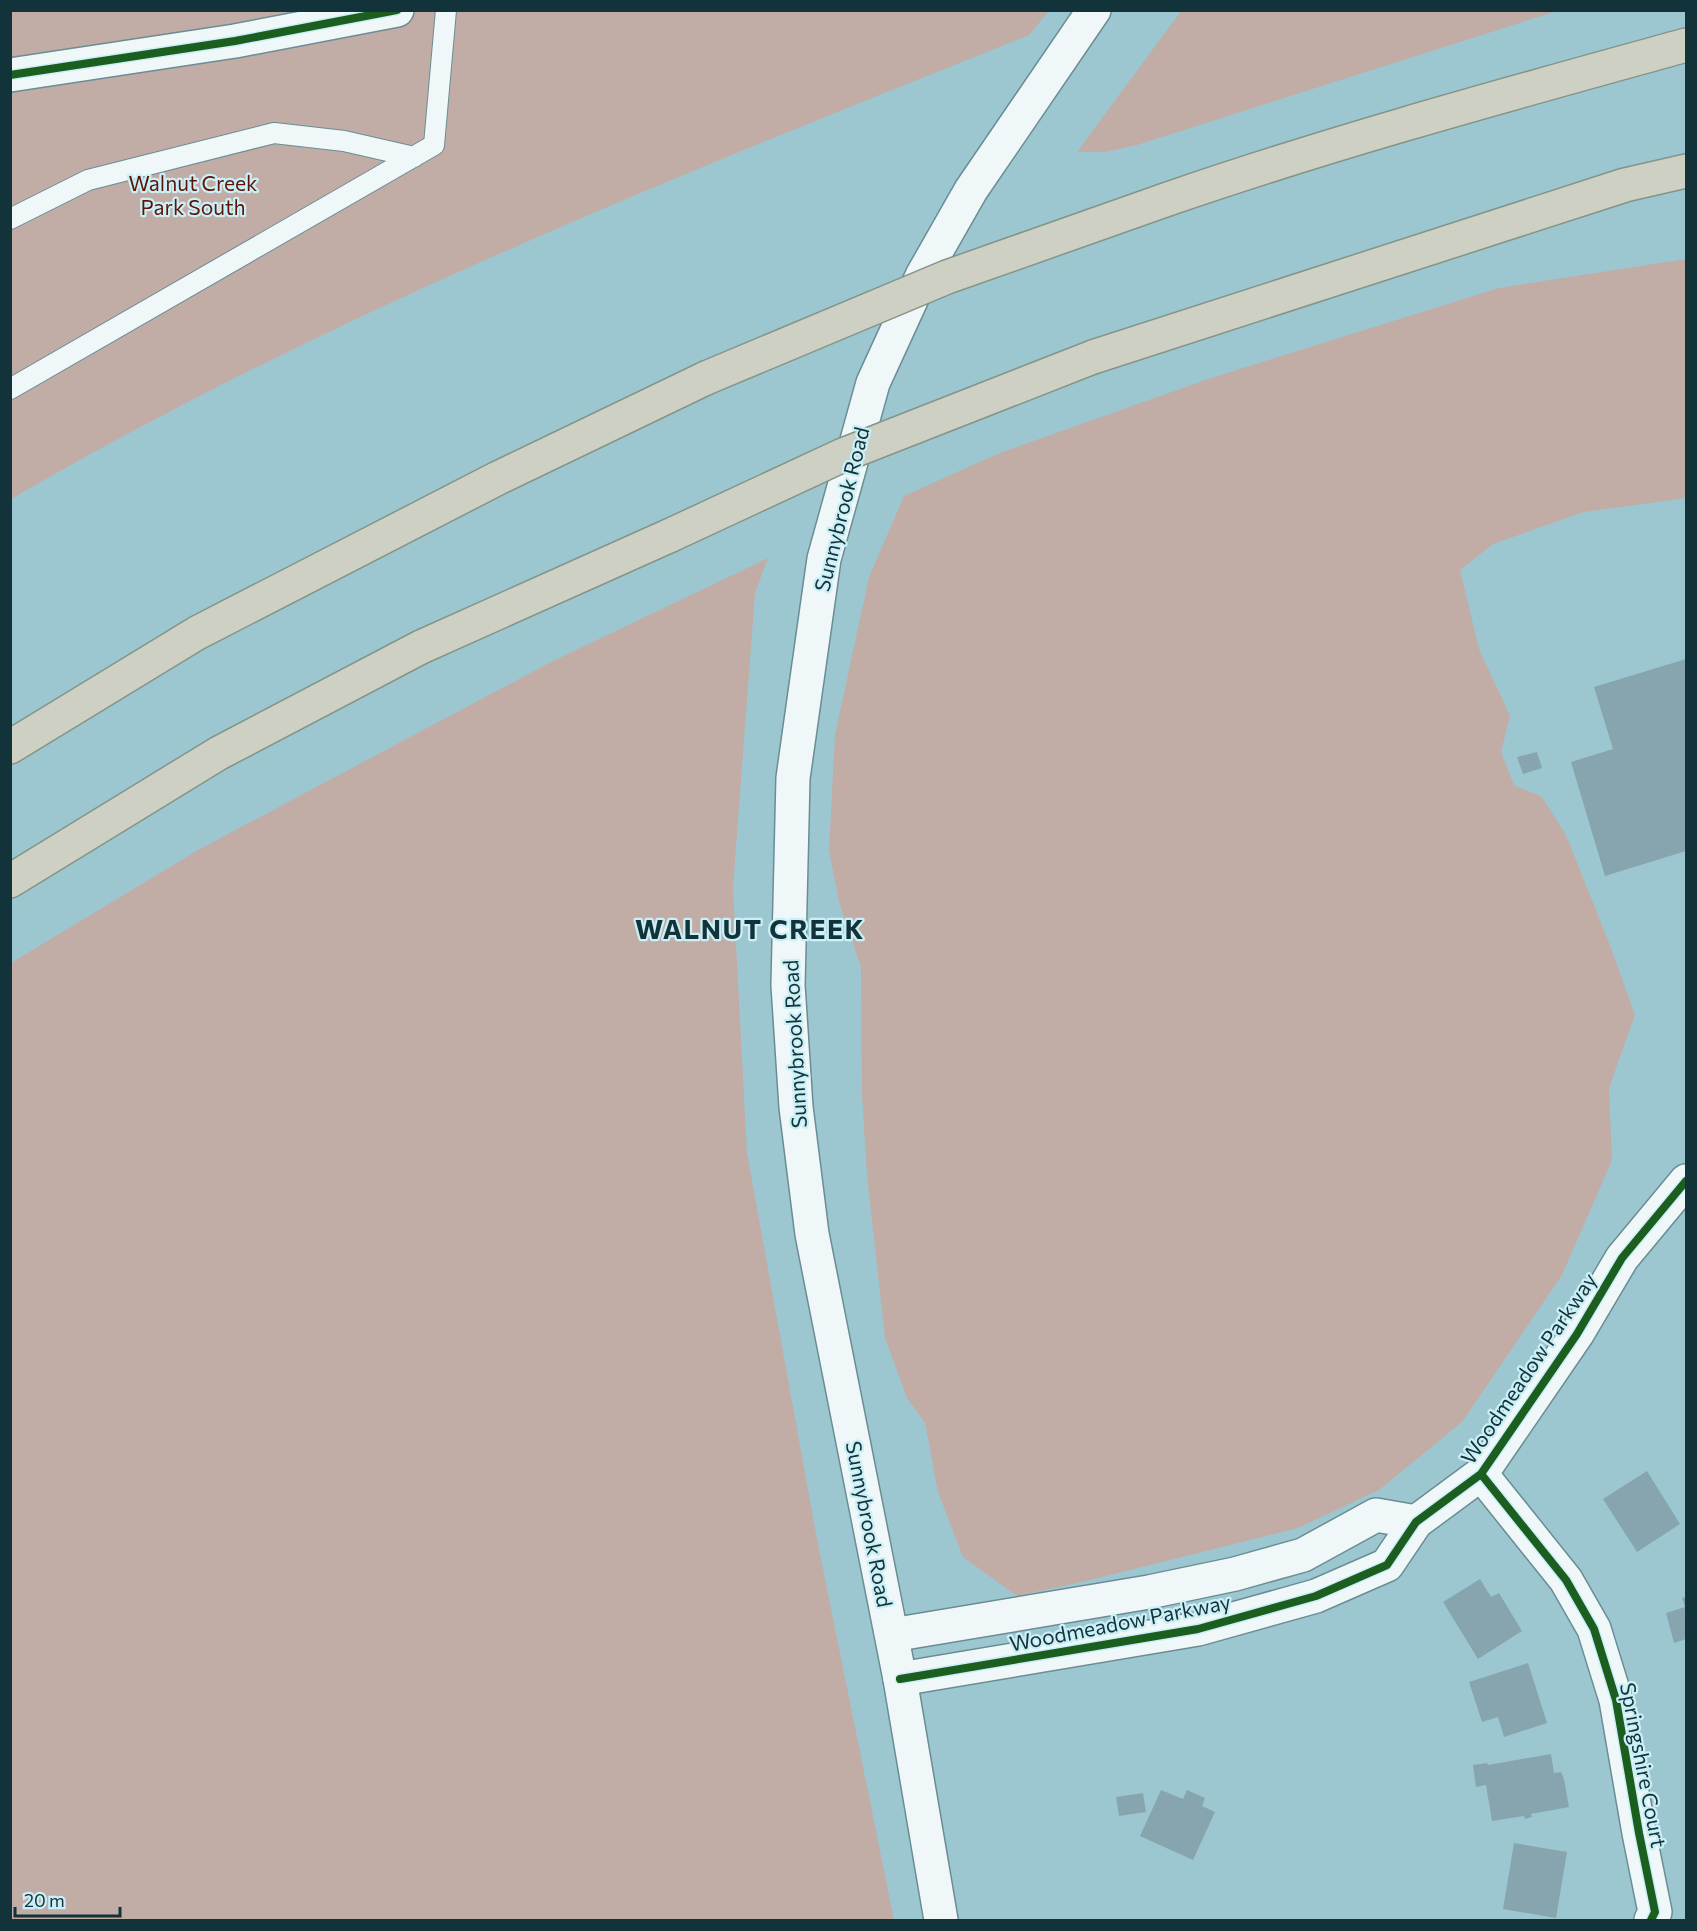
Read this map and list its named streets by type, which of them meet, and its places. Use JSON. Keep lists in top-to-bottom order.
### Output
{
  "streets": {
    "street": ["Sunnybrook Road", "Woodmeadow Parkway", "Springshire Court"]
  },
  "crossings": [
    ["Sunnybrook Road", "Woodmeadow Parkway"],
    ["Woodmeadow Parkway", "Springshire Court"]
  ],
  "districts": ["WALNUT CREEK"],
  "parks": ["Walnut Creek Park South"],
  "scale_bar": "20 m"
}
